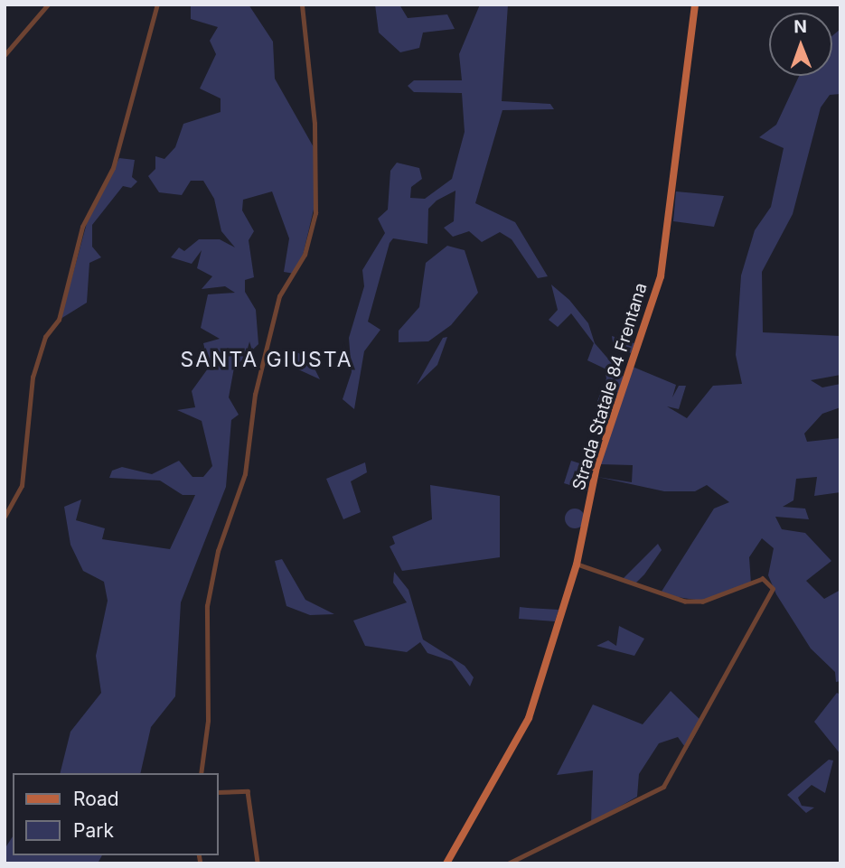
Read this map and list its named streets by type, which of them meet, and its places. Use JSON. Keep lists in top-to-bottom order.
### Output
{
  "streets": {
    "main road": ["Strada Statale 84 Frentana"]
  },
  "districts": ["SANTA GIUSTA"],
  "legend": ["Road", "Park"],
  "north": "top"
}
